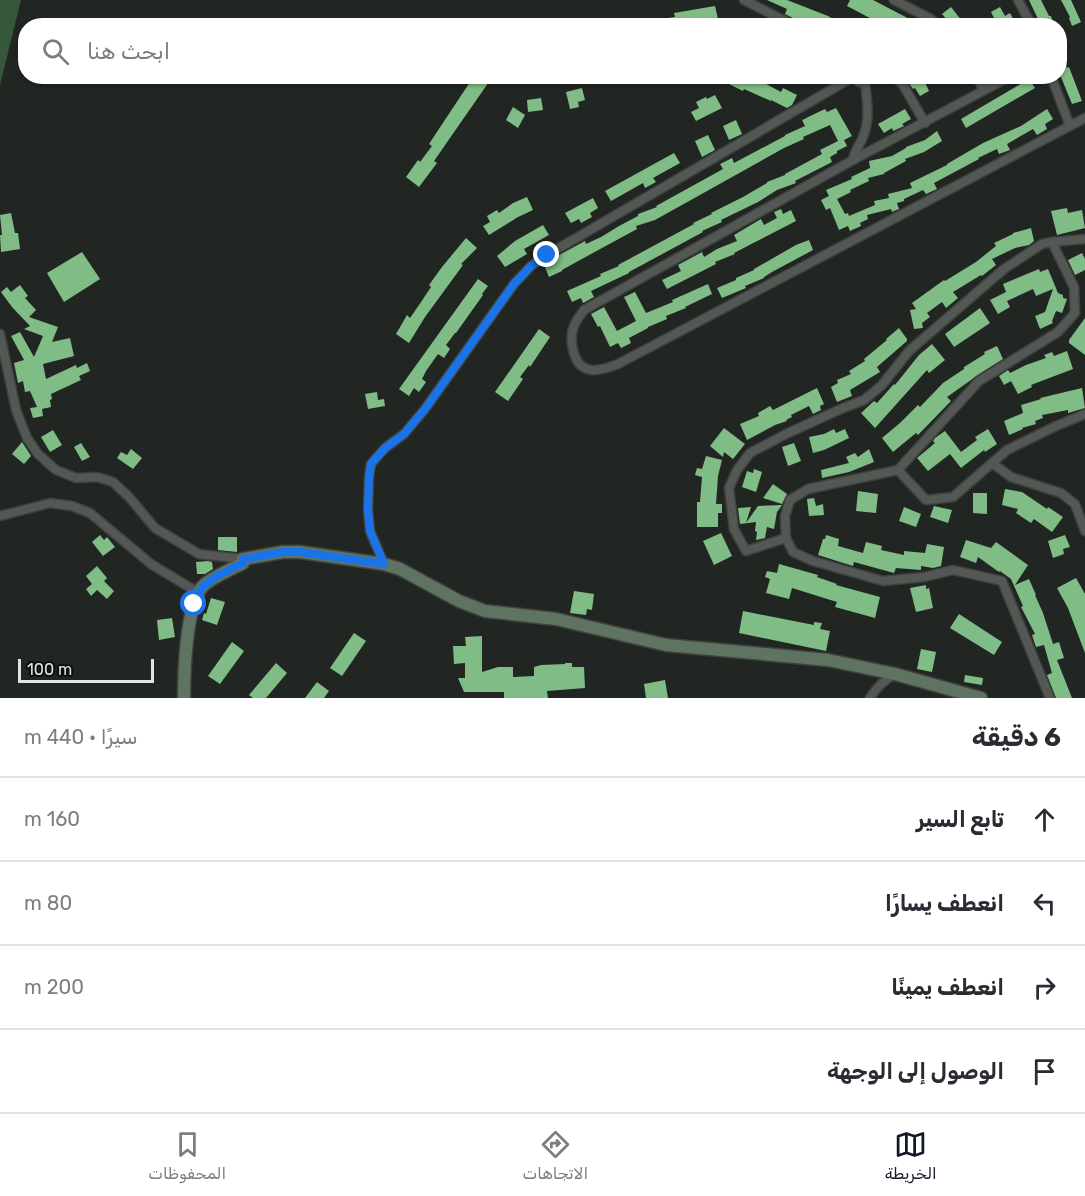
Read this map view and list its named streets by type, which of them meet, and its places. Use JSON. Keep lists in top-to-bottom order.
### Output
{
  "scale_bar": "100 m",
  "page": {
    "search": "ابحث هنا",
    "scale": "100 m",
    "heading": ["6 دقيقة", "سيرًا · 440 m"],
    "list": [
      ["تابع السير", "160 m"],
      ["انعطف يسارًا", "80 m"],
      ["انعطف يمينًا", "200 m"],
      "الوصول إلى الوجهة"
    ],
    "nav": ["الخريطة", "الاتجاهات", "المحفوظات"]
  }
}
